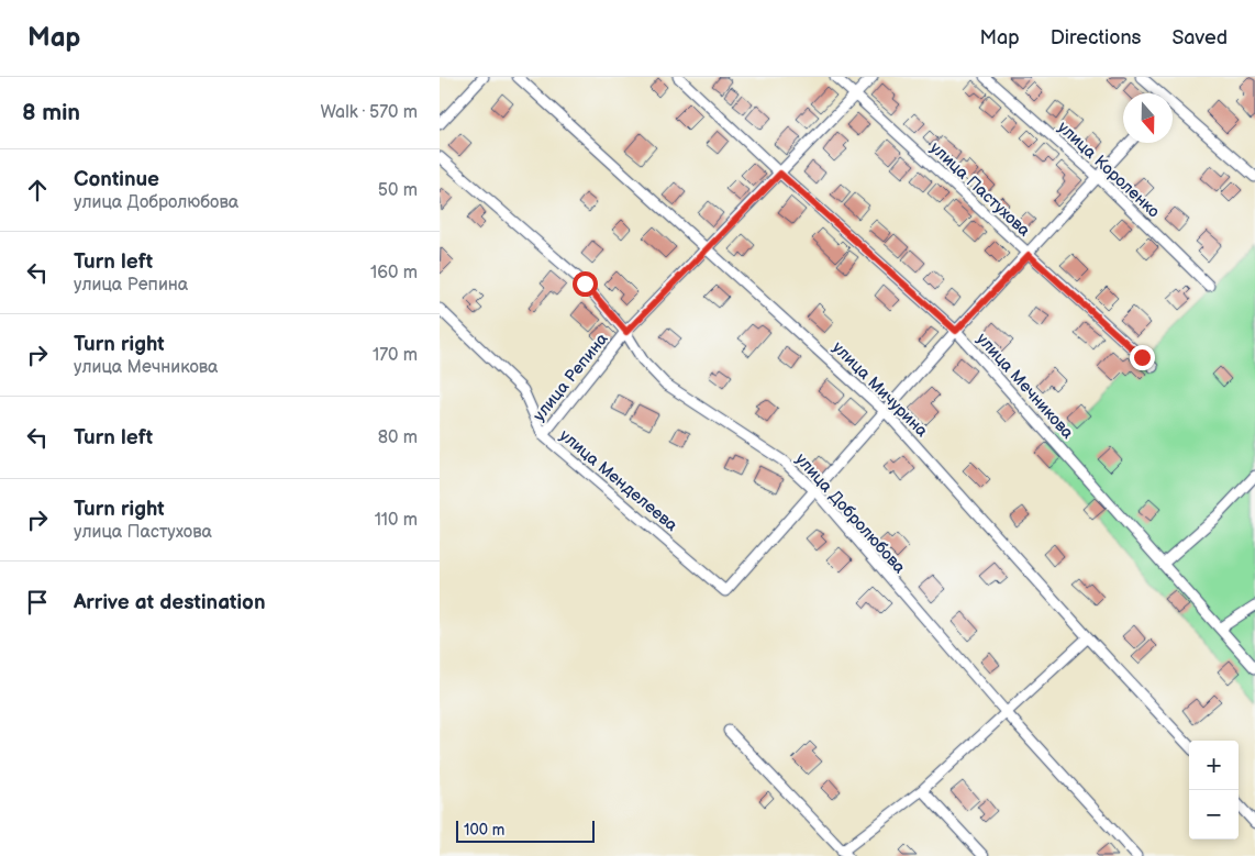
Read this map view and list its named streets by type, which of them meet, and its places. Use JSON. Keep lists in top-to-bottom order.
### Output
{
  "streets": {
    "street": [
      "улица Короленко",
      "улица Пастухова",
      "улица Репина",
      "улица Мечникова",
      "улица Мичурина",
      "улица Менделеева",
      "улица Добролюбова"
    ]
  },
  "crossings": [
    ["улица Пастухова", "улица Репина"],
    ["улица Репина", "улица Мечникова"],
    ["улица Репина", "улица Мичурина"],
    ["улица Репина", "улица Менделеева"],
    ["улица Репина", "улица Добролюбова"],
    ["улица Менделеева", "улица Добролюбова"]
  ],
  "scale_bar": "100 m",
  "north": "bottom",
  "page": {
    "header": "Map",
    "nav": ["Map", "Directions", "Saved"],
    "heading": ["8 min", "Walk · 570 m"],
    "list": [
      ["Continue", "улица Добролюбова", "50 m"],
      ["Turn left", "улица Репина", "160 m"],
      ["Turn right", "улица Мечникова", "170 m"],
      ["Turn left", "80 m"],
      ["Turn right", "улица Пастухова", "110 m"],
      "Arrive at destination"
    ],
    "map_buttons": ["+", "−"],
    "scale": "100 m"
  }
}
